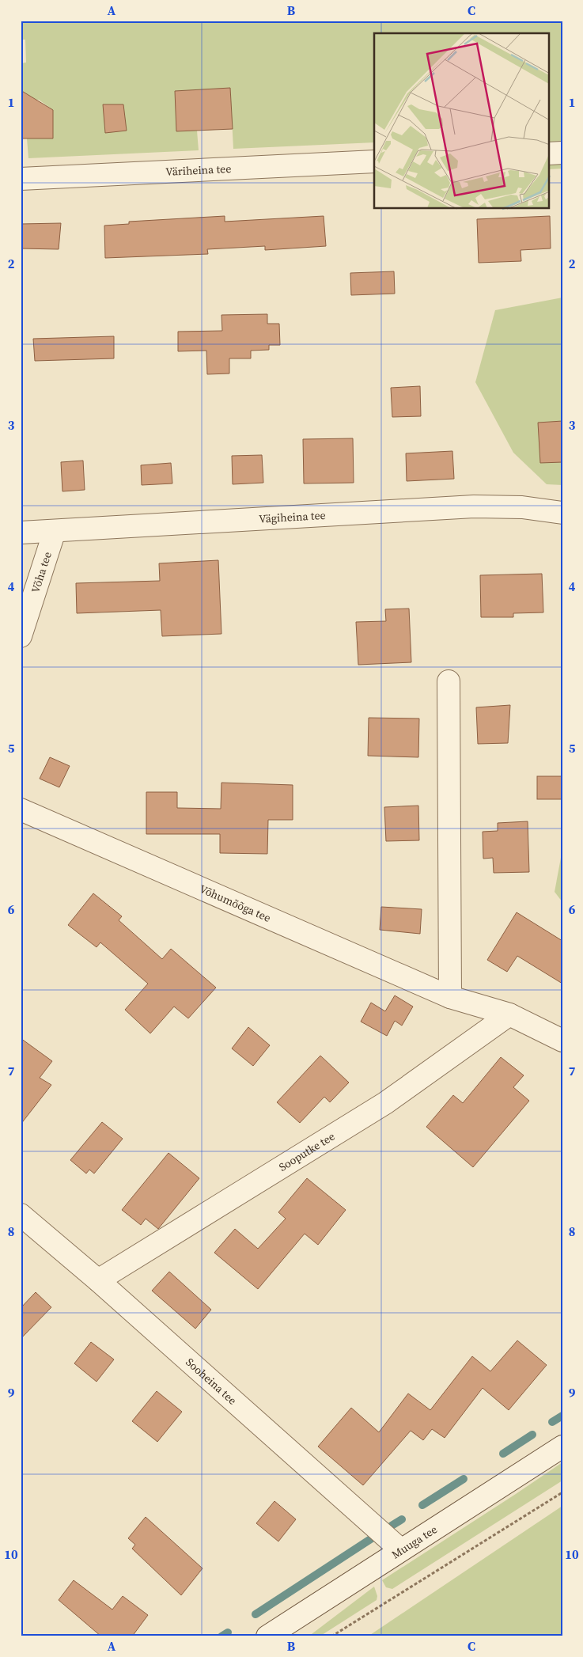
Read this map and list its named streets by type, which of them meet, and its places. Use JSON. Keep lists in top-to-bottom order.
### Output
{
  "streets": {
    "street": [
      "Väriheina tee",
      "Vägiheina tee",
      "Võha tee",
      "Võhumõõga tee",
      "Sooputke tee",
      "Sooheina tee",
      "Muuga tee"
    ]
  },
  "crossings": [
    ["Vägiheina tee", "Võha tee"],
    ["Võhumõõga tee", "Sooputke tee"],
    ["Sooputke tee", "Sooheina tee"],
    ["Sooheina tee", "Muuga tee"]
  ],
  "grid": {
    "columns": ["A", "B", "C"],
    "rows": [
      "1",
      "2",
      "3",
      "4",
      "5",
      "6",
      "7",
      "8",
      "9",
      "10"
    ]
  }
}
